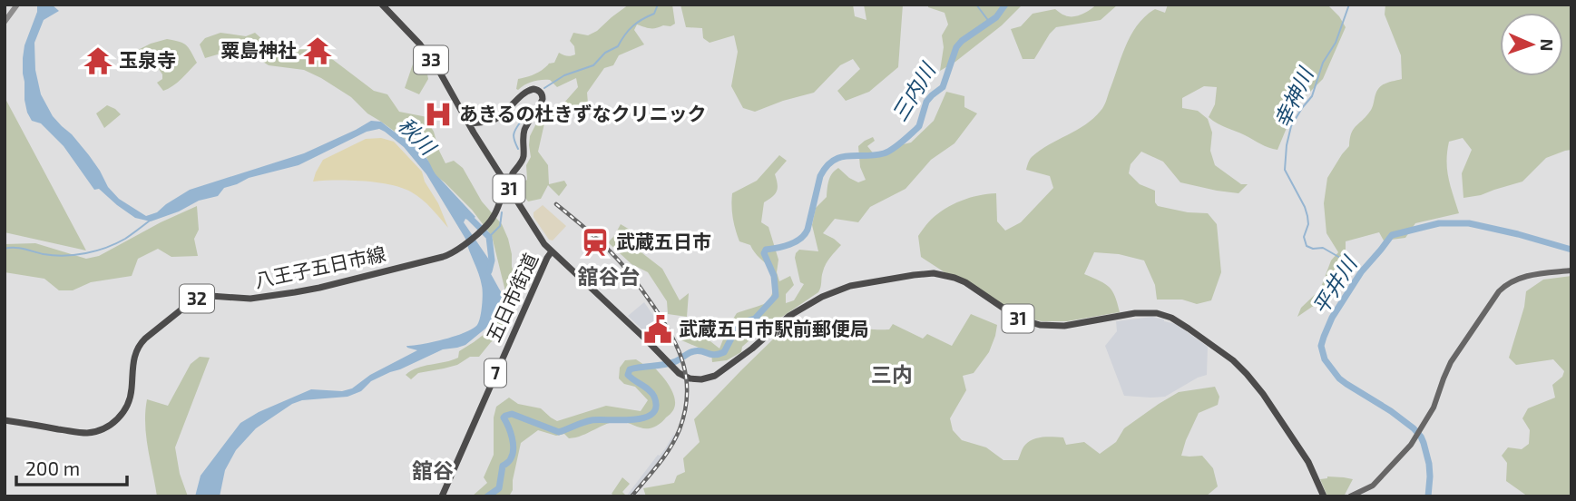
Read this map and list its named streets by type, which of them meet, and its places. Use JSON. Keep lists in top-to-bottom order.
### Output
{
  "streets": {
    "main road": [
      "33",
      "31",
      "八王子五日市線",
      "五日市街道",
      "32",
      "7"
    ]
  },
  "crossings": [
    ["33", "31"],
    ["31", "五日市街道"]
  ],
  "districts": ["舘谷台", "三内", "舘谷"],
  "water": [
    "三内川",
    "幸神川",
    "秋川",
    "平井川"
  ],
  "places": {
    "temple": ["粟島神社", "玉泉寺"],
    "hospital": ["あきるの杜きずなクリニック"],
    "station": ["武蔵五日市"],
    "public building": ["武蔵五日市駅前郵便局"]
  },
  "scale_bar": "200 m",
  "north": "right"
}
